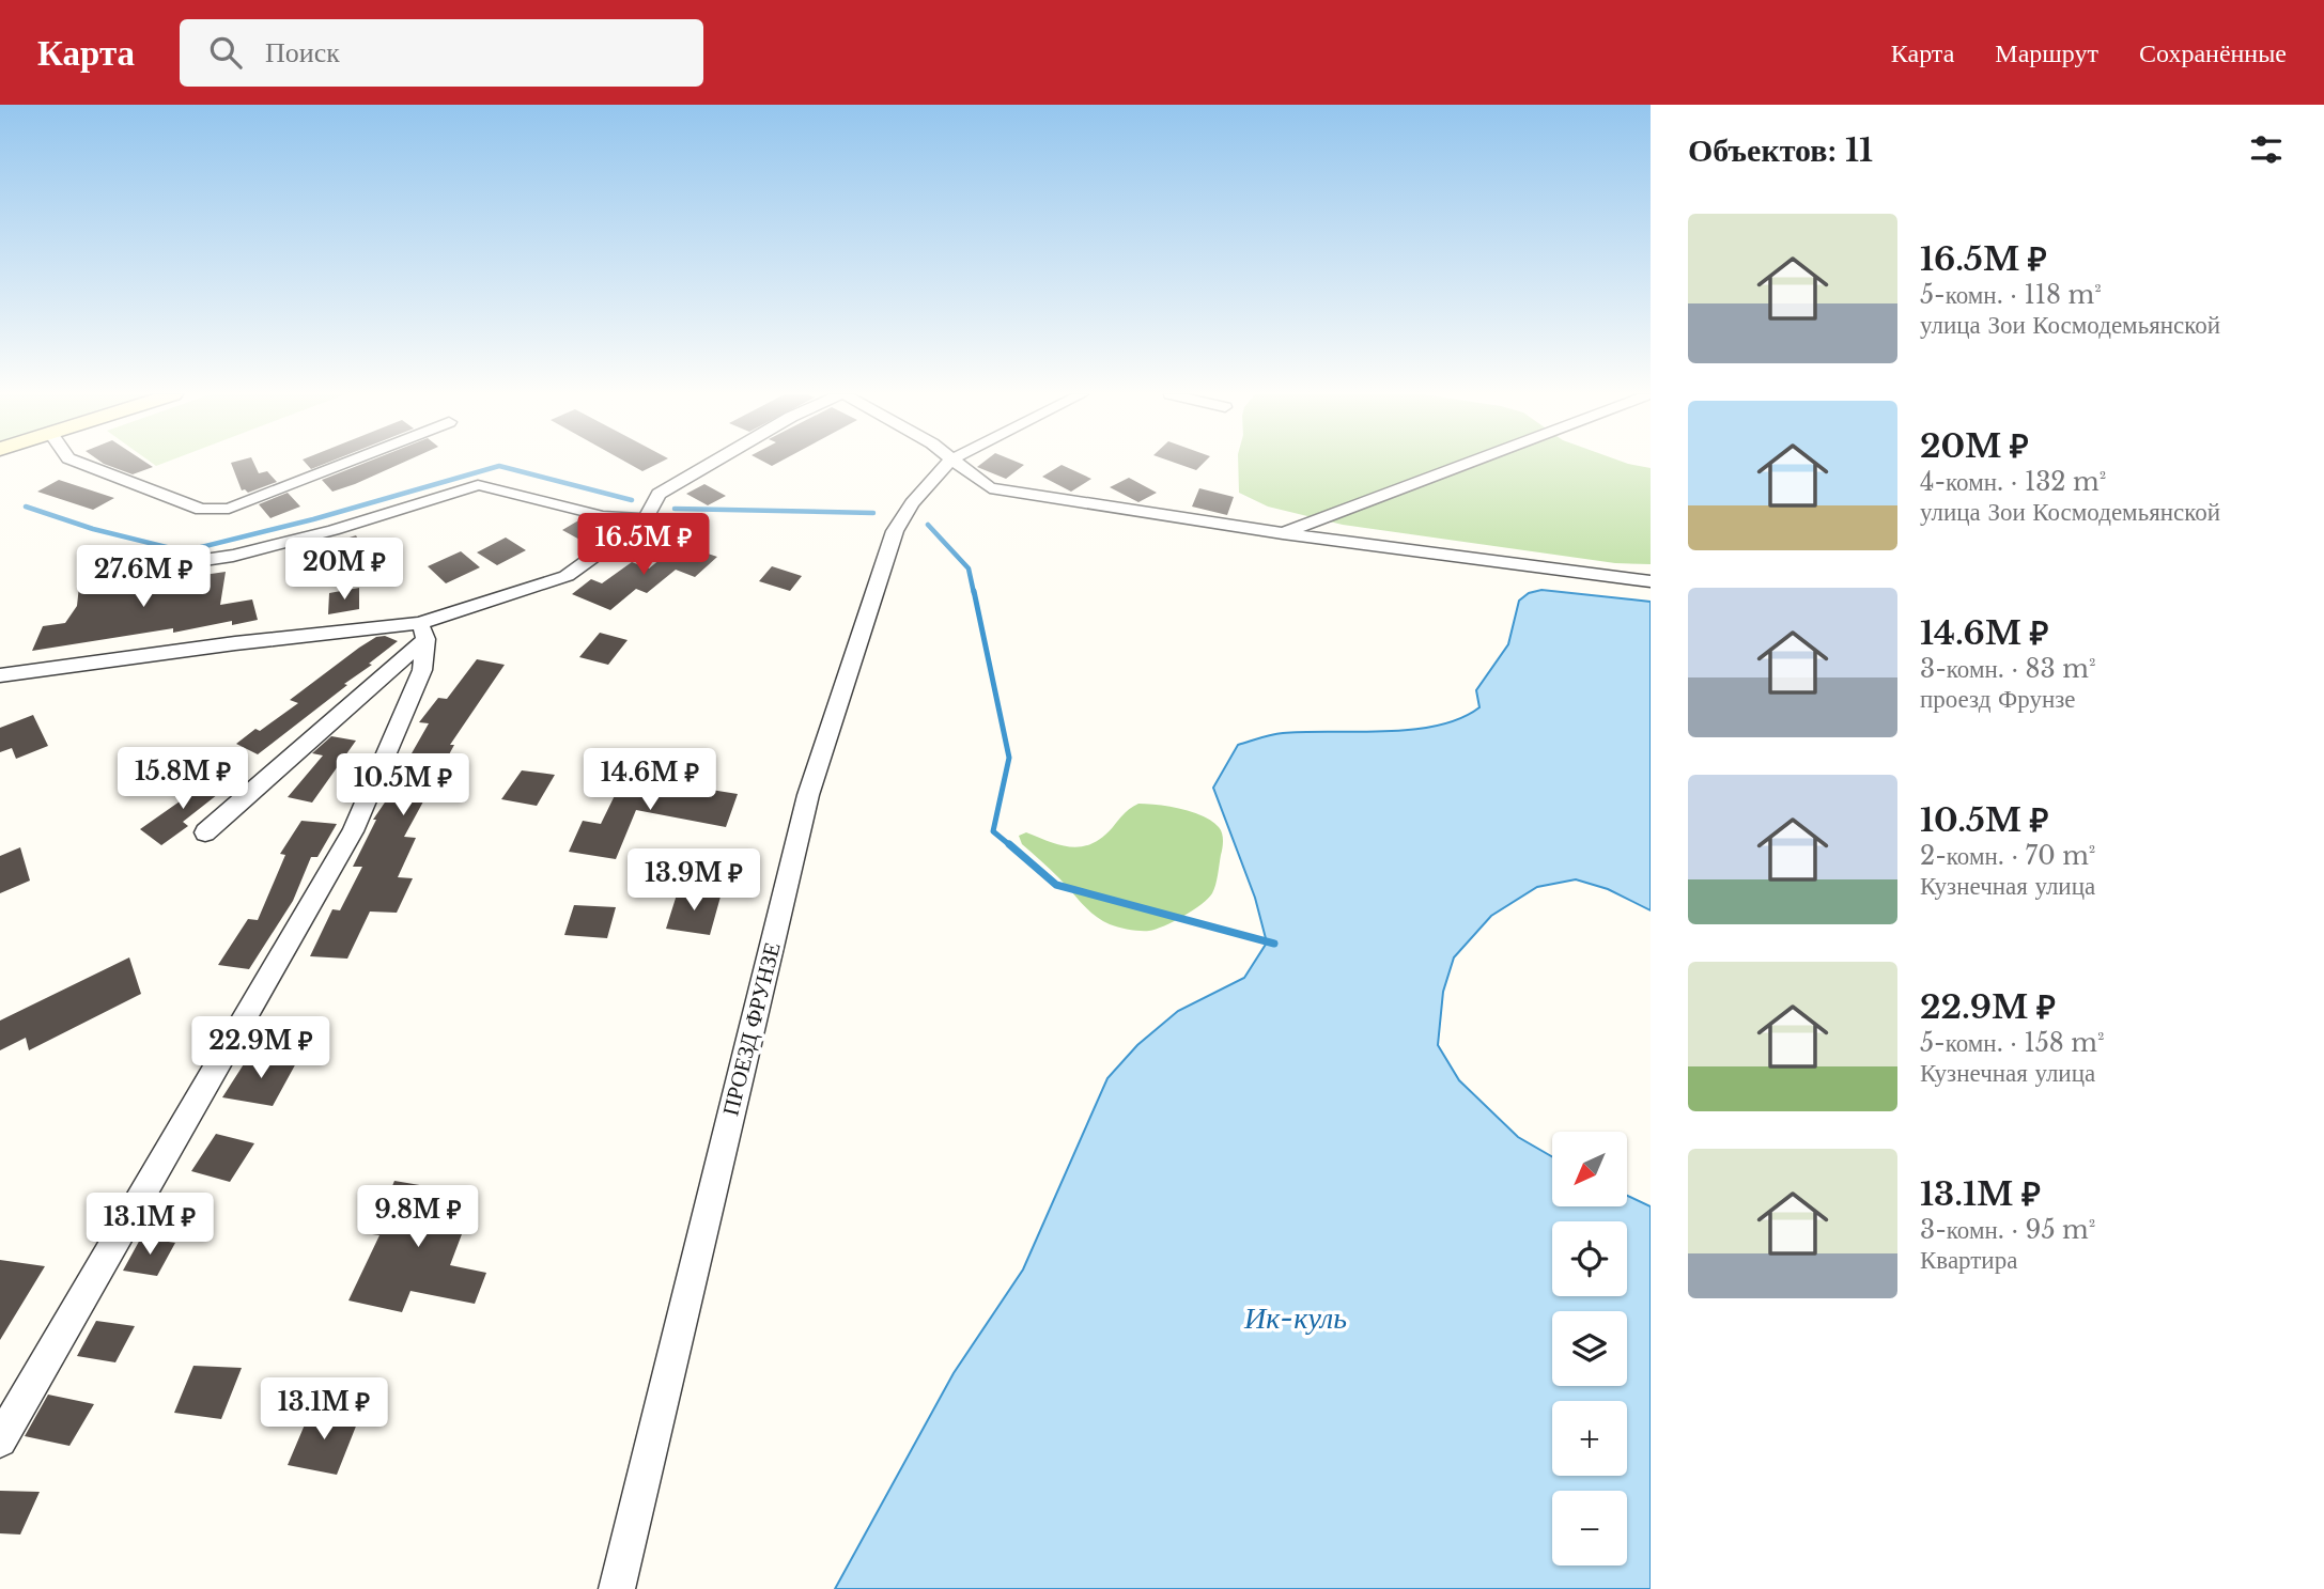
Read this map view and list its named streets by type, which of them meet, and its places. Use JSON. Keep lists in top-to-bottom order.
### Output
{
  "streets": {
    "street": ["ПРОЕЗД ФРУНЗЕ"]
  },
  "water": ["Ик-куль"],
  "north": "bottom left",
  "page": {
    "header": "Карта",
    "search": "Поиск",
    "nav": ["Карта", "Маршрут", "Сохранённые"],
    "heading": "Объектов: 11",
    "list": [
      {
        "name": "16.5M ₽",
        "note": "5-комн. · 118 m² · улица Зои Космодемьянской"
      },
      {
        "name": "20M ₽",
        "note": "4-комн. · 132 m² · улица Зои Космодемьянской"
      },
      {
        "name": "14.6M ₽",
        "note": "3-комн. · 83 m² · проезд Фрунзе"
      },
      {
        "name": "10.5M ₽",
        "note": "2-комн. · 70 m² · Кузнечная улица"
      },
      {
        "name": "22.9M ₽",
        "note": "5-комн. · 158 m² · Кузнечная улица"
      },
      {
        "name": "13.1M ₽",
        "note": "3-комн. · 95 m² · Квартира"
      }
    ],
    "price": [
      "16.5M ₽",
      "20M ₽",
      "27.6M ₽",
      "15.8M ₽",
      "14.6M ₽",
      "10.5M ₽",
      "13.9M ₽",
      "22.9M ₽",
      "9.8M ₽",
      "13.1M ₽",
      "13.1M ₽"
    ],
    "map_buttons": ["+", "−"]
  }
}
